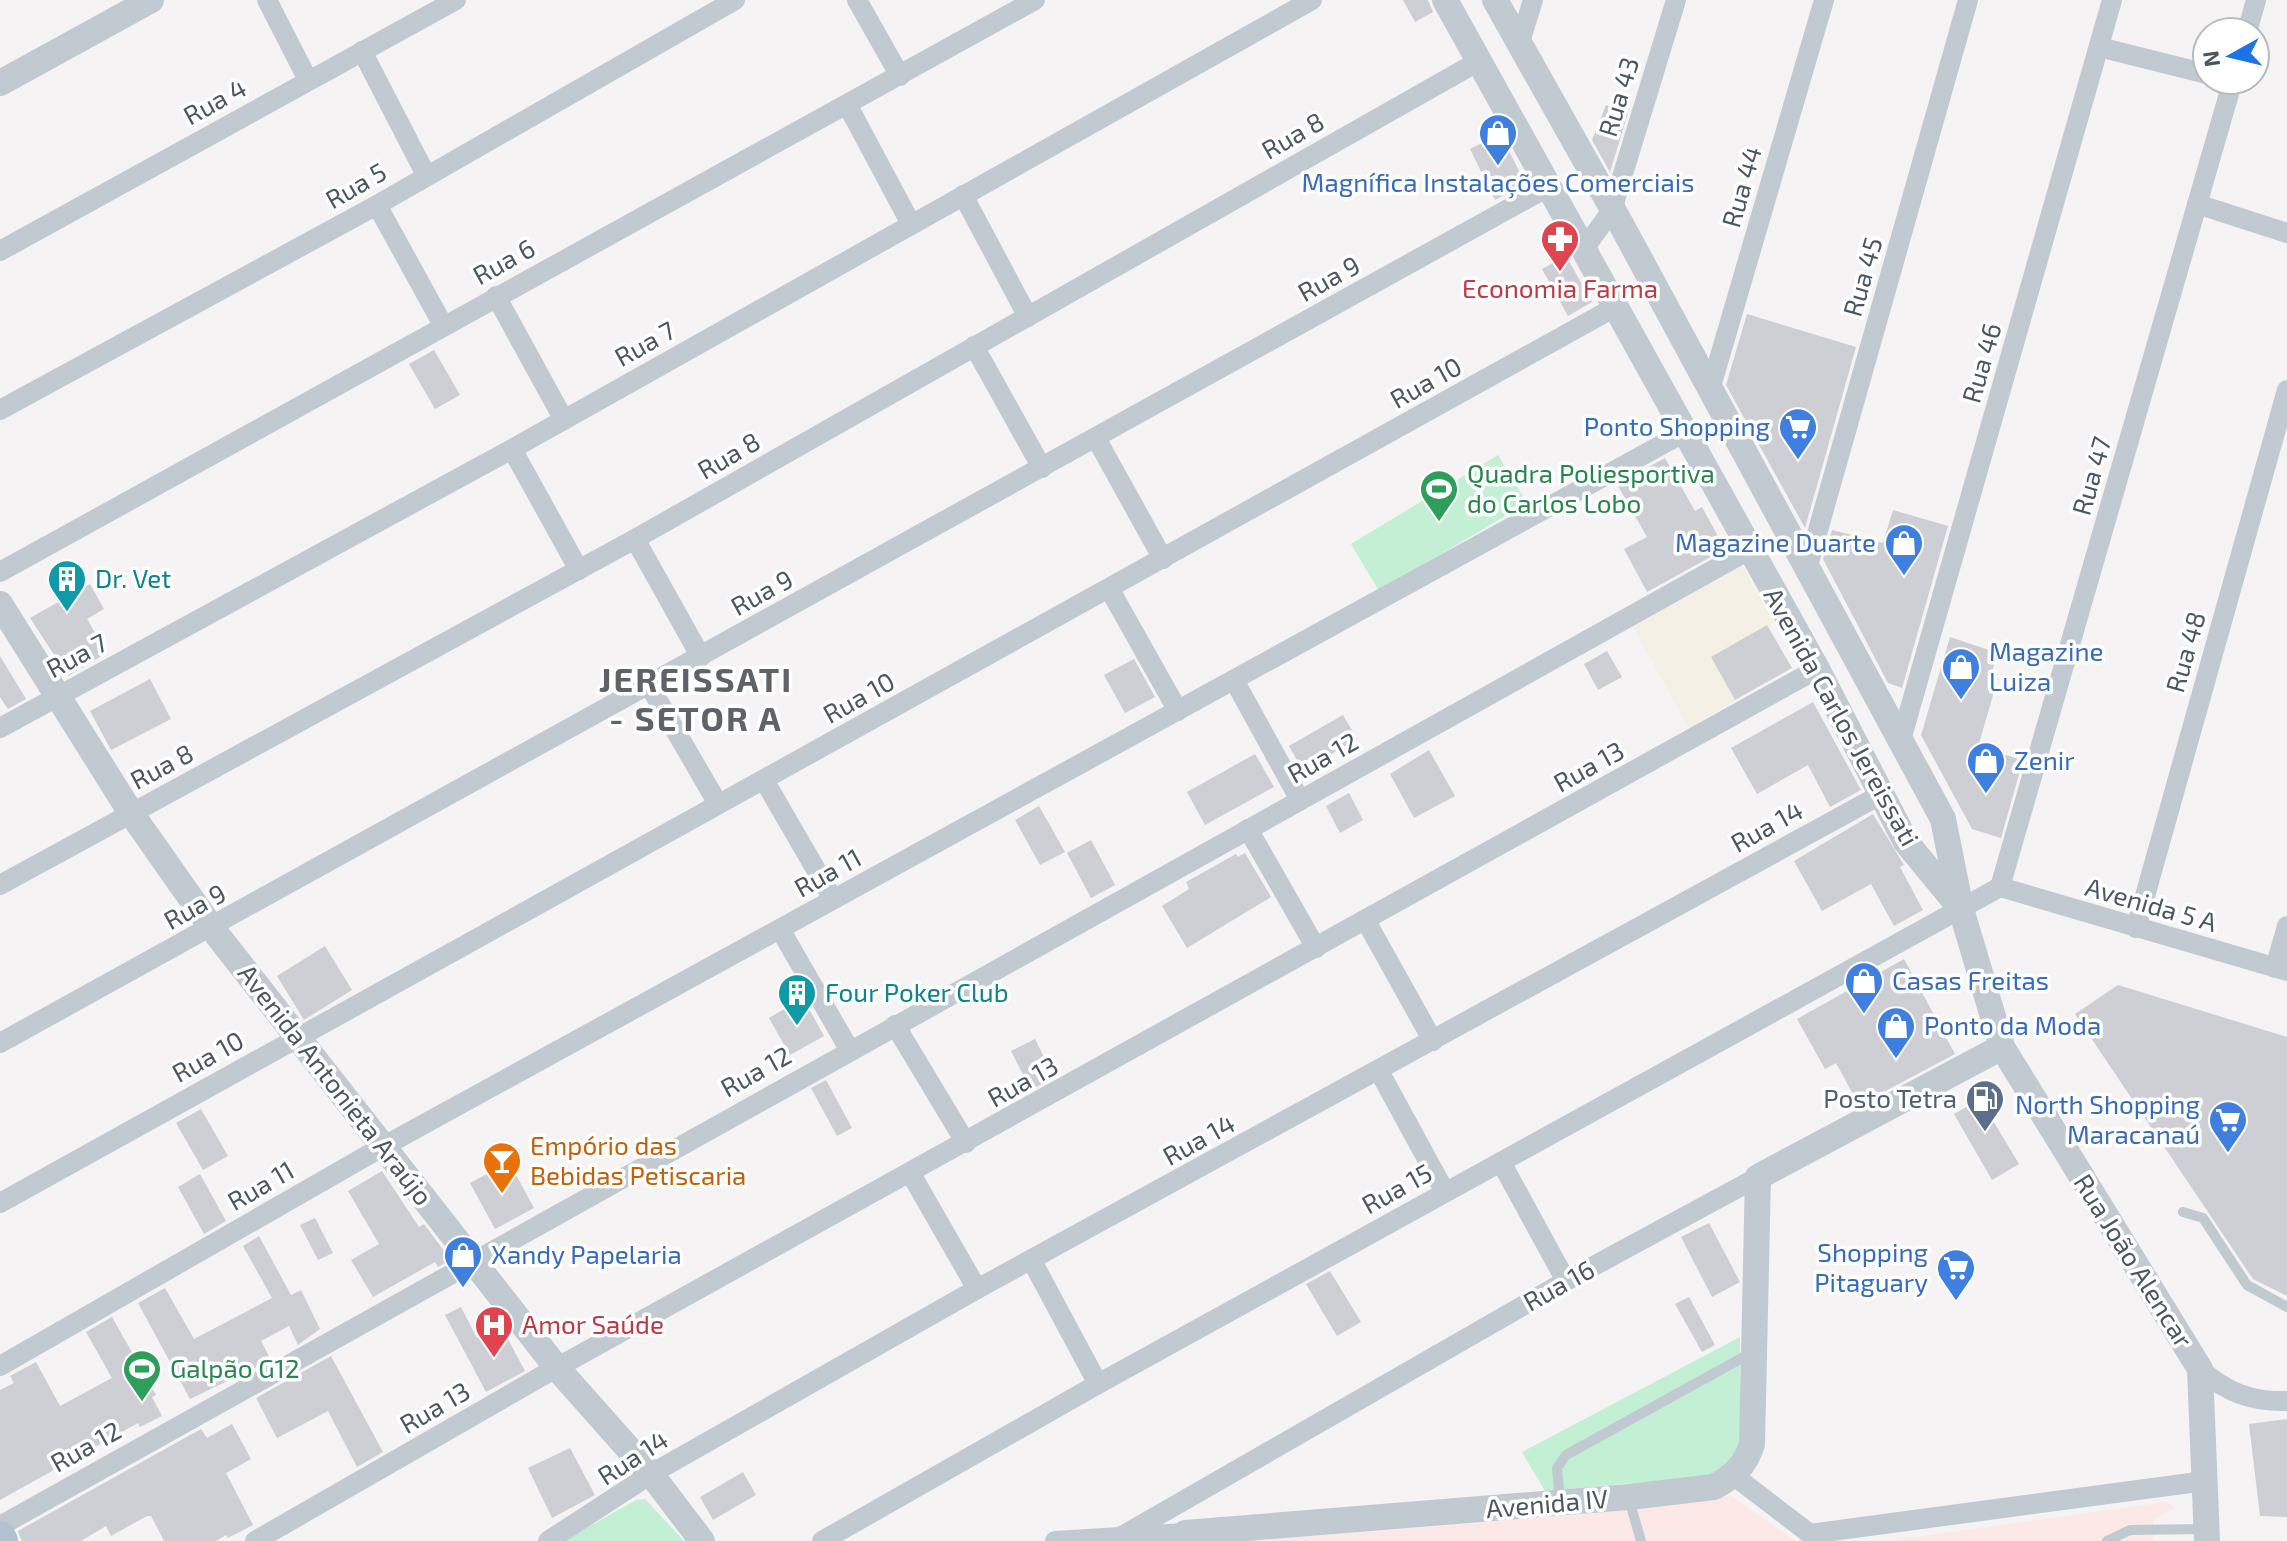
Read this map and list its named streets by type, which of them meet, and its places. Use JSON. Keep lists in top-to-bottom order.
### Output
{
  "streets": {
    "street": [
      "Rua 43",
      "Rua 4",
      "Rua 8",
      "Rua 5",
      "Rua 44",
      "Rua 6",
      "Rua 45",
      "Rua 9",
      "Rua 7",
      "Rua 46",
      "Rua 10",
      "Rua 47",
      "Rua 48",
      "Avenida Carlos Jereissati",
      "Rua 12",
      "Rua 13",
      "Rua 14",
      "Rua 11",
      "Avenida 5 A",
      "Avenida Antonieta Araújo",
      "Rua 15",
      "Rua João Alencar",
      "Rua 16",
      "Avenida IV"
    ]
  },
  "crossings": [
    ["Rua 43", "Avenida Carlos Jereissati"],
    ["Rua 8", "Avenida Carlos Jereissati"],
    ["Rua 8", "Avenida Antonieta Araújo"],
    ["Rua 44", "Avenida Carlos Jereissati"],
    ["Rua 45", "Avenida Carlos Jereissati"],
    ["Rua 9", "Avenida Carlos Jereissati"],
    ["Rua 9", "Avenida Antonieta Araújo"],
    ["Rua 7", "Avenida Antonieta Araújo"],
    ["Rua 46", "Avenida Carlos Jereissati"],
    ["Rua 10", "Avenida Carlos Jereissati"],
    ["Rua 10", "Avenida Antonieta Araújo"],
    ["Rua 47", "Avenida 5 A"],
    ["Rua 47", "Rua 15"],
    ["Rua 48", "Avenida 5 A"],
    ["Avenida Carlos Jereissati", "Rua 12"],
    ["Avenida Carlos Jereissati", "Rua 13"],
    ["Avenida Carlos Jereissati", "Rua 14"],
    ["Avenida Carlos Jereissati", "Rua 11"],
    ["Avenida Carlos Jereissati", "Rua 15"],
    ["Avenida Carlos Jereissati", "Rua João Alencar"],
    ["Rua 12", "Avenida Antonieta Araújo"],
    ["Rua 13", "Avenida Antonieta Araújo"],
    ["Rua 14", "Avenida Antonieta Araújo"],
    ["Rua 11", "Avenida Antonieta Araújo"],
    ["Avenida 5 A", "Rua 15"],
    ["Rua 15", "Rua João Alencar"],
    ["Rua João Alencar", "Rua 16"],
    ["Rua 16", "Avenida IV"]
  ],
  "districts": ["JEREISSATI - SETOR A"],
  "places": {
    "shop": [
      "Magnífica Instalações Comerciais",
      "Magazine Duarte",
      "Magazine Luiza",
      "Zenir",
      "Casas Freitas",
      "Ponto da Moda",
      "Xandy Papelaria"
    ],
    "pharmacy": ["Economia Farma"],
    "supermarket": ["Ponto Shopping", "North Shopping Maracanaú", "Shopping Pitaguary"],
    "sports": ["Quadra Poliesportiva do Carlos Lobo", "Galpão G12"],
    "building": ["Dr. Vet", "Four Poker Club"],
    "fuel station": ["Posto Tetra"],
    "bar": ["Empório das Bebidas Petiscaria"],
    "hospital": ["Amor Saúde"]
  },
  "north": "left"
}
